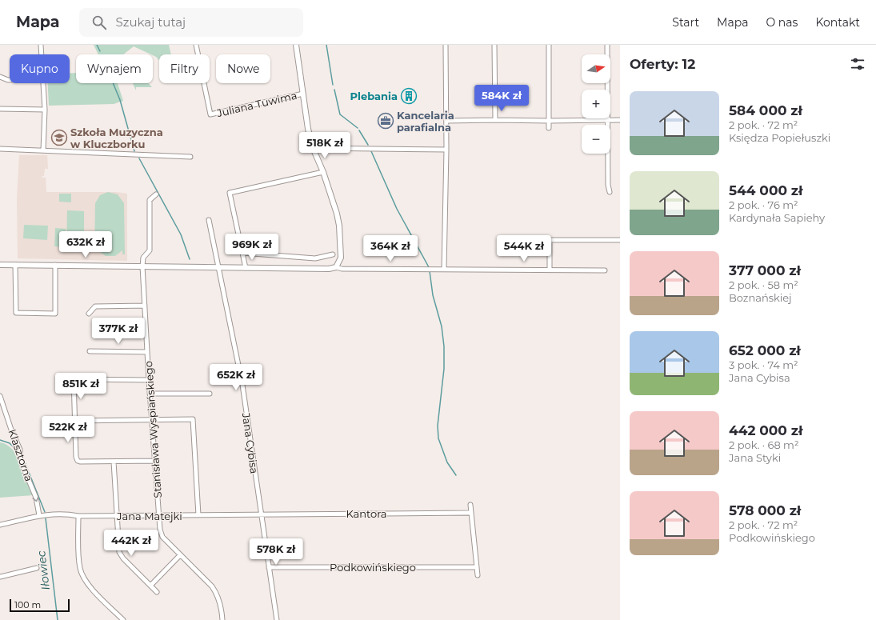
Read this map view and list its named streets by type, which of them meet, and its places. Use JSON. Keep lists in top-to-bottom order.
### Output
{
  "streets": {
    "street": [
      "Juliana Tuwima",
      "Stanisława Wyspiańskiego",
      "Jana Cybisa",
      "Klasztorna",
      "Kantora",
      "Jana Matejki",
      "Podkowińskiego"
    ]
  },
  "crossings": [
    ["Stanisława Wyspiańskiego", "Jana Matejki"],
    ["Jana Cybisa", "Kantora"],
    ["Jana Cybisa", "Jana Matejki"],
    ["Jana Cybisa", "Podkowińskiego"],
    ["Klasztorna", "Jana Matejki"],
    ["Kantora", "Jana Matejki"]
  ],
  "one_way": ["Klasztorna"],
  "water": ["Iłowiec"],
  "places": {
    "building": ["Plebania"],
    "office": ["Kancelaria parafialna"],
    "school or university": ["Szkoła Muzyczna w Kluczborku"]
  },
  "scale_bar": "100 m",
  "north": "right",
  "page": {
    "header": "Mapa",
    "search": "Szukaj tutaj",
    "nav": [
      "Start",
      "Mapa",
      "O nas",
      "Kontakt"
    ],
    "heading": "Oferty: 12",
    "map_buttons": ["+", "−"],
    "chip": [
      "Kupno",
      "Wynajem",
      "Filtry",
      "Nowe"
    ],
    "list": [
      {
        "name": "584 000 zł",
        "note": "2 pok. · 72 m² · Księdza Popiełuszki"
      },
      {
        "name": "544 000 zł",
        "note": "2 pok. · 76 m² · Kardynała Sapiehy"
      },
      {
        "name": "377 000 zł",
        "note": "2 pok. · 58 m² · Boznańskiej"
      },
      {
        "name": "652 000 zł",
        "note": "3 pok. · 74 m² · Jana Cybisa"
      },
      {
        "name": "442 000 zł",
        "note": "2 pok. · 68 m² · Jana Styki"
      },
      {
        "name": "578 000 zł",
        "note": "2 pok. · 72 m² · Podkowińskiego"
      }
    ],
    "price": [
      "584K zł",
      "518K zł",
      "632K zł",
      "969K zł",
      "364K zł",
      "544K zł",
      "377K zł",
      "652K zł",
      "851K zł",
      "522K zł",
      "442K zł",
      "578K zł"
    ],
    "scale": "100 m"
  }
}
